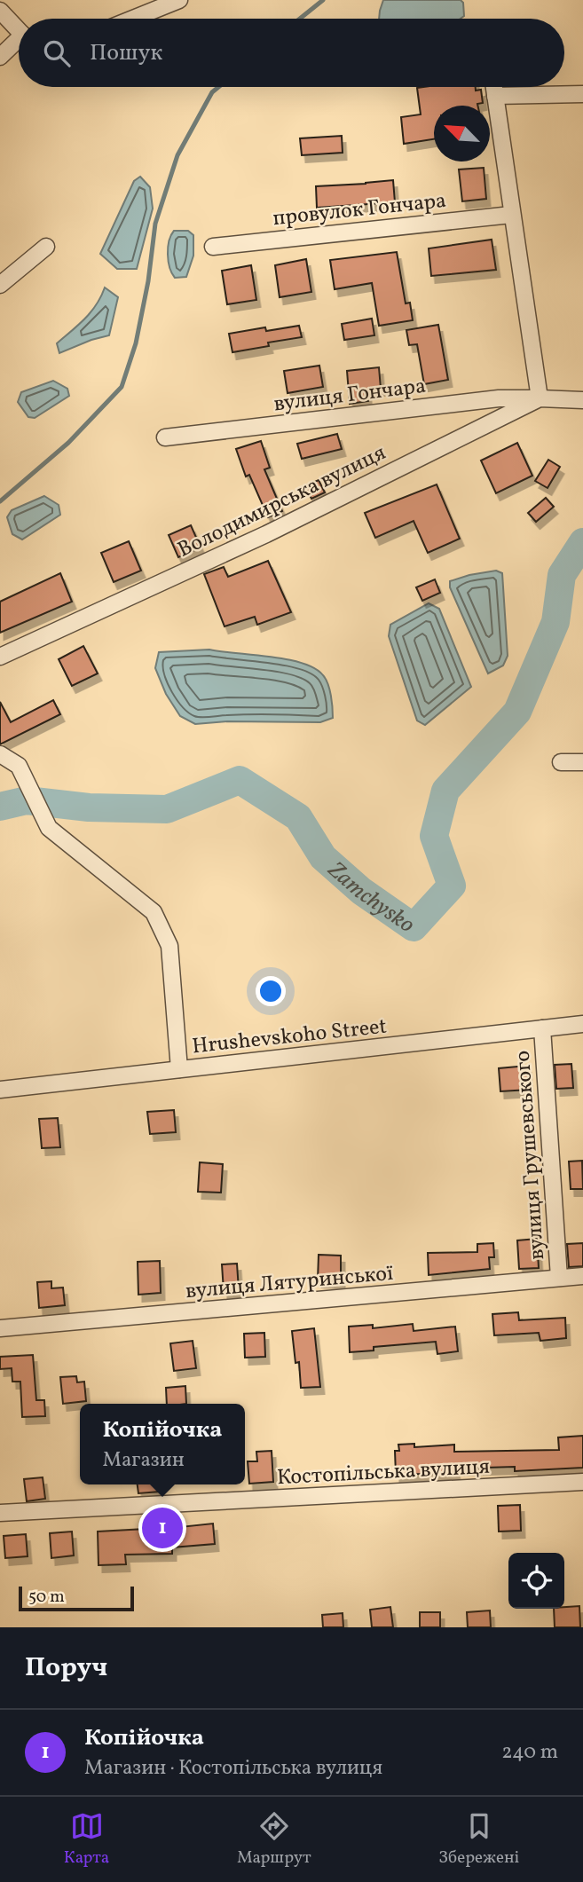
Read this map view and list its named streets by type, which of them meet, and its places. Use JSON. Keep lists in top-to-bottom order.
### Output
{
  "streets": {
    "street": [
      "провулок Гончара",
      "вулиця Гончара",
      "Володимирська вулиця",
      "Hrushevskoho Street",
      "вулиця Грушевського",
      "вулиця Лятуринської",
      "Костопільська вулиця"
    ]
  },
  "crossings": [
    ["вулиця Гончара", "Володимирська вулиця"],
    ["Hrushevskoho Street", "вулиця Грушевського"],
    ["вулиця Грушевського", "вулиця Лятуринської"]
  ],
  "water": ["Zamchysko"],
  "scale_bar": "50 m",
  "north": "top left",
  "page": {
    "search": "Пошук",
    "popup": ["Копійочка", "Магазин"],
    "pins": "1",
    "scale": "50 m",
    "heading": "Поруч",
    "list": [
      {
        "mark": "1",
        "name": "Копійочка",
        "note": "Магазин · Костопільська вулиця",
        "value": "240 m"
      }
    ],
    "nav": ["Карта", "Маршрут", "Збережені"]
  }
}
